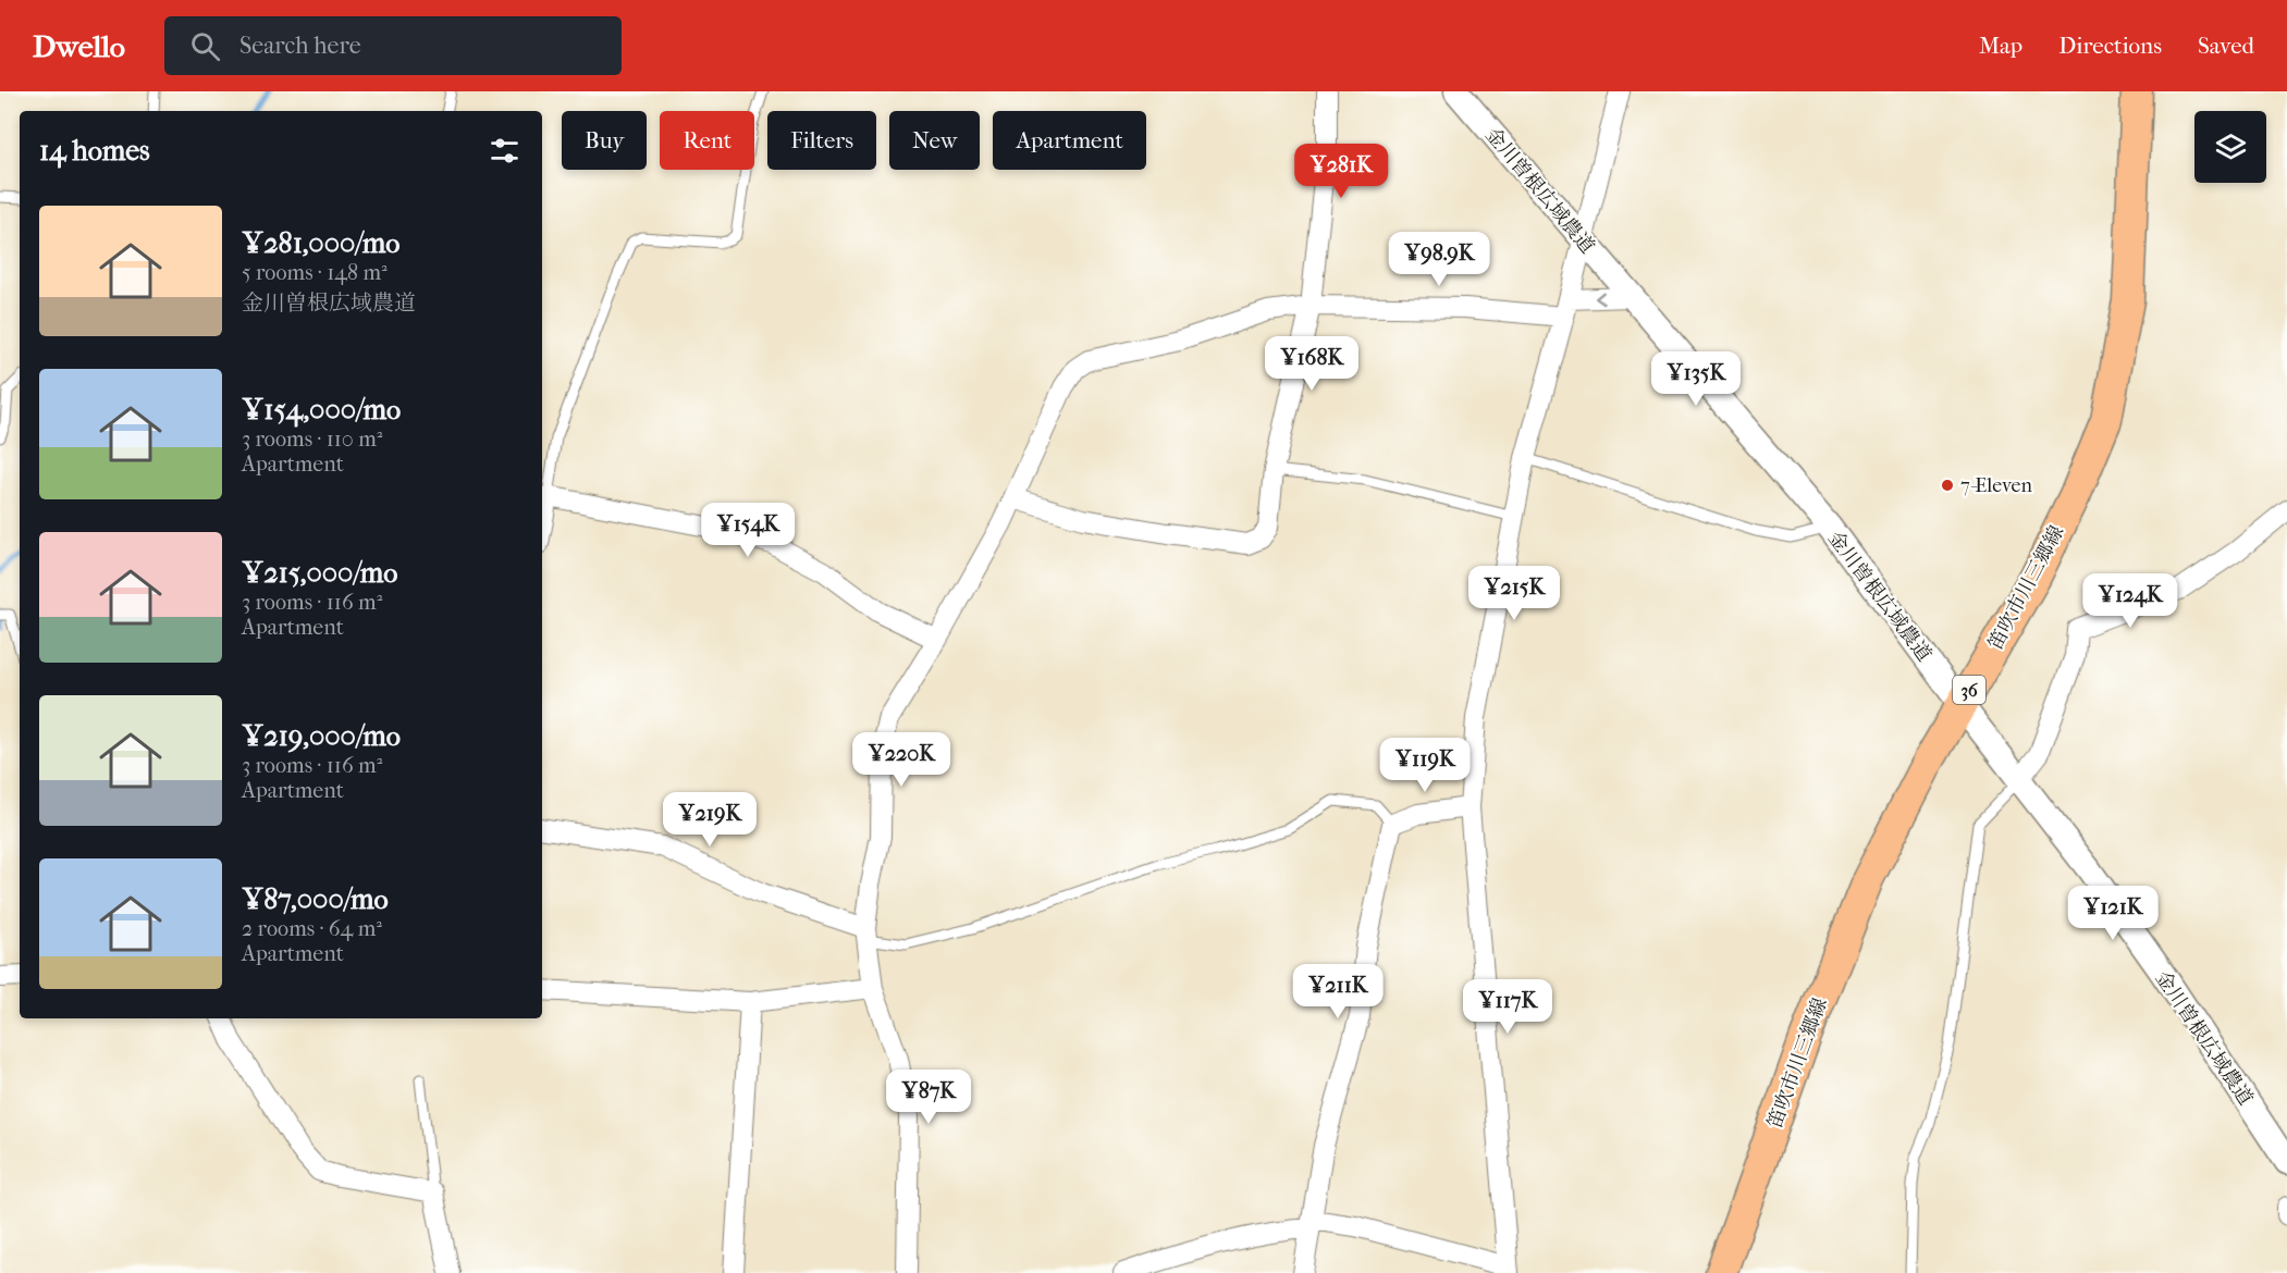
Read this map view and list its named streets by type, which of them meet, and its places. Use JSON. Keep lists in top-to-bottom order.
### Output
{
  "streets": {
    "main road": ["笛吹市川三郷線", "36"],
    "street": ["金川曽根広域農道"]
  },
  "crossings": [
    ["金川曽根広域農道", "笛吹市川三郷線"]
  ],
  "places": ["7-Eleven"],
  "page": {
    "header": "Dwello",
    "search": "Search here",
    "nav": ["Map", "Directions", "Saved"],
    "chip": [
      "Buy",
      "Rent",
      "Filters",
      "New",
      "Apartment"
    ],
    "heading": "14 homes",
    "price": [
      "¥281K",
      "¥98.9K",
      "¥168K",
      "¥135K",
      "¥154K",
      "¥215K",
      "¥124K",
      "¥220K",
      "¥119K",
      "¥219K",
      "¥121K",
      "¥211K",
      "¥117K",
      "¥87K"
    ],
    "list": [
      {
        "name": "¥281,000/mo",
        "note": "5 rooms · 148 m² · 金川曽根広域農道"
      },
      {
        "name": "¥154,000/mo",
        "note": "3 rooms · 110 m² · Apartment"
      },
      {
        "name": "¥215,000/mo",
        "note": "3 rooms · 116 m² · Apartment"
      },
      {
        "name": "¥219,000/mo",
        "note": "3 rooms · 116 m² · Apartment"
      },
      {
        "name": "¥87,000/mo",
        "note": "2 rooms · 64 m² · Apartment"
      }
    ]
  }
}
